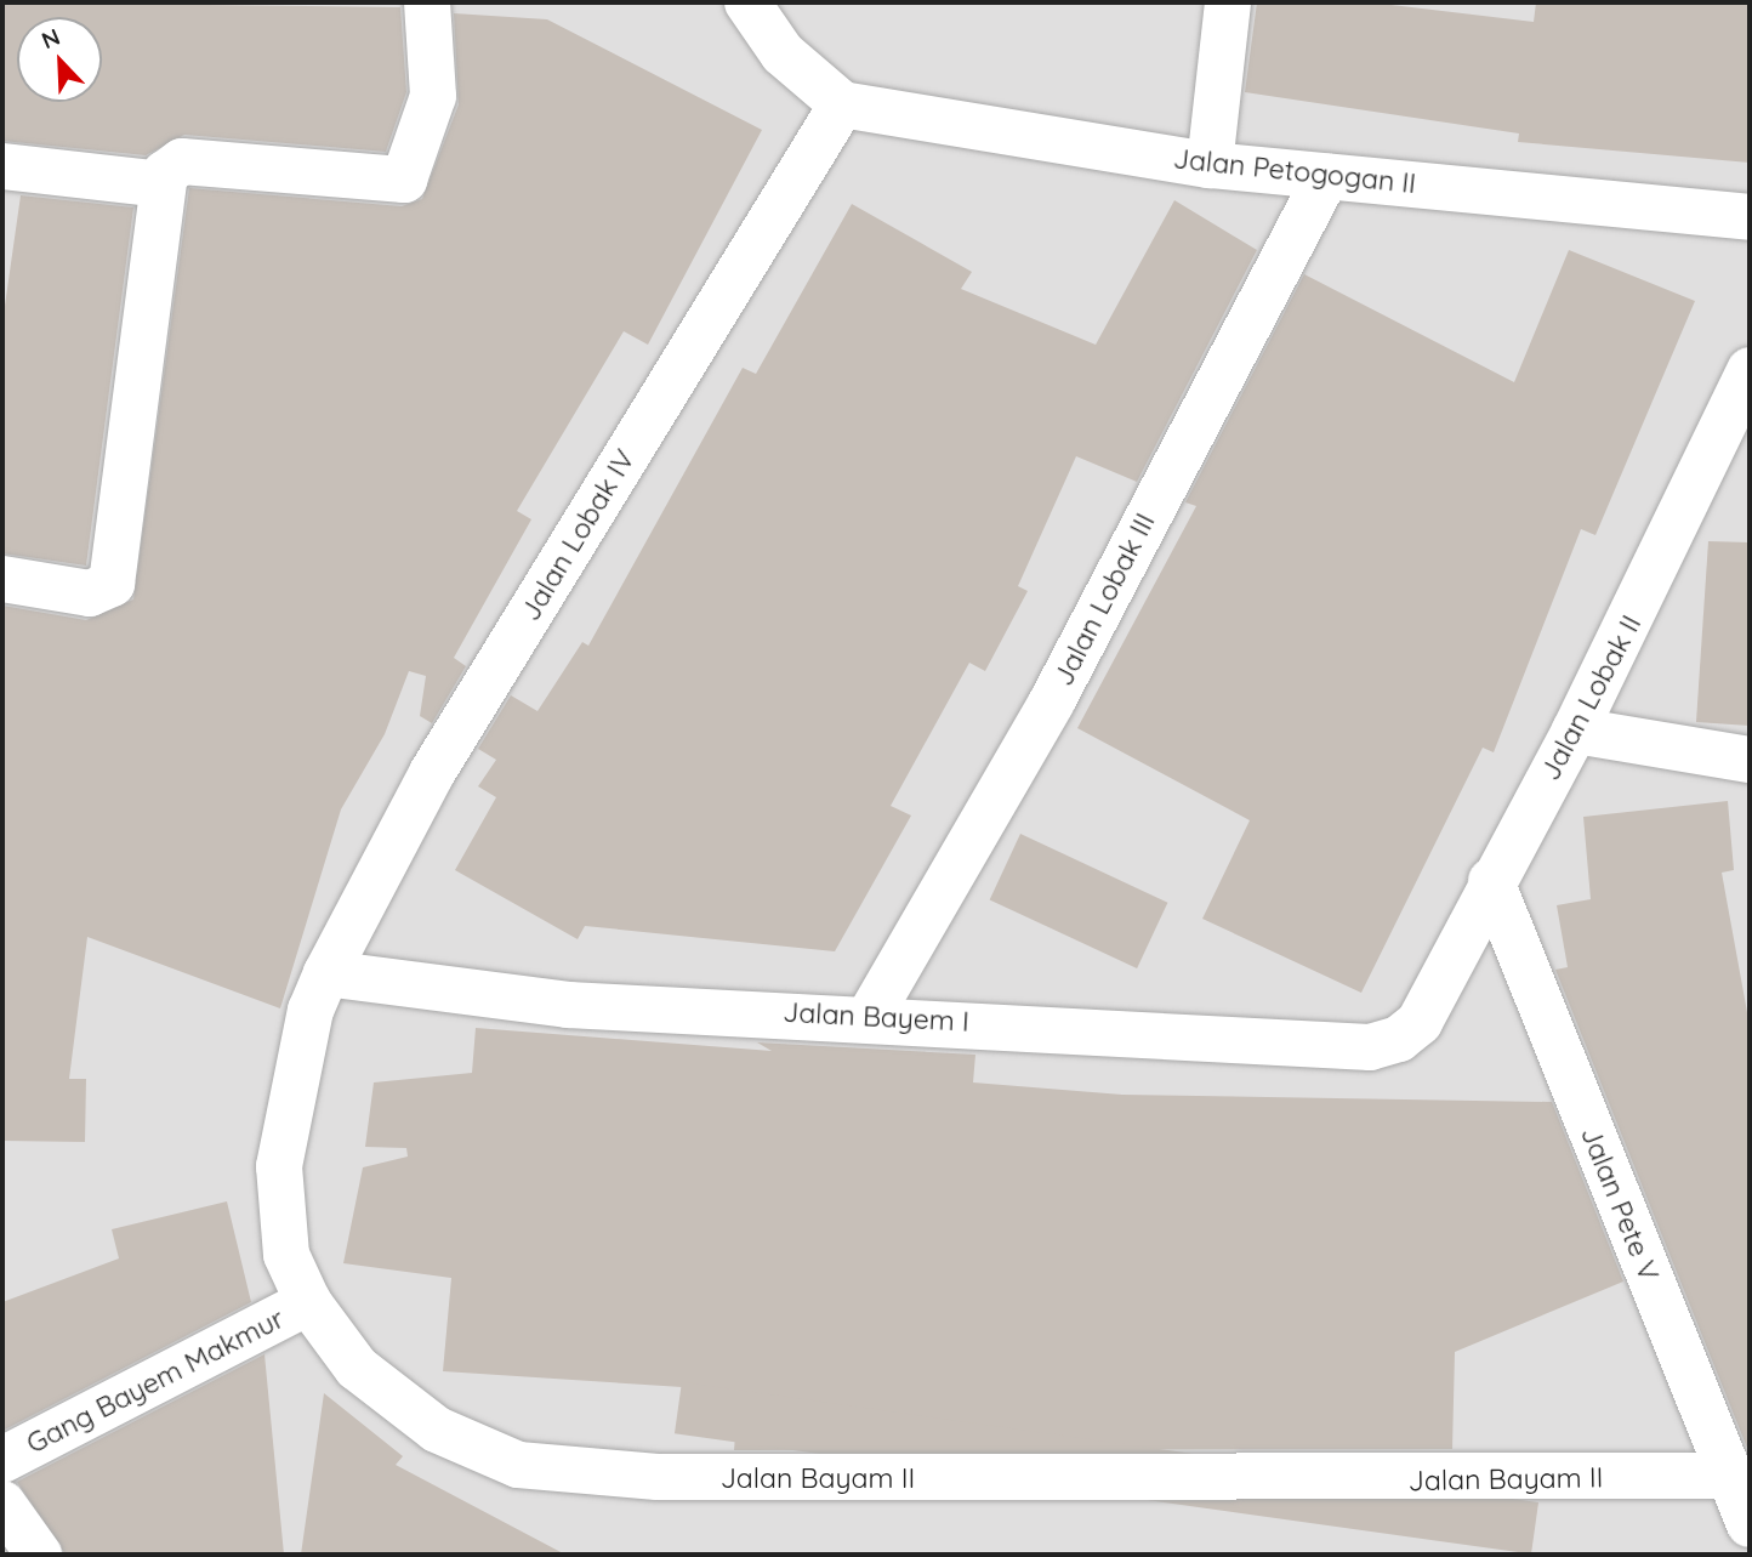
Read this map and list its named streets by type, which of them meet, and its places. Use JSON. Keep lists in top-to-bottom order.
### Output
{
  "streets": {
    "street": [
      "Jalan Petogogan II",
      "Jalan Lobak IV",
      "Jalan Lobak III",
      "Jalan Lobak II",
      "Jalan Bayem I",
      "Jalan Pete V",
      "Gang Bayem Makmur",
      "Jalan Bayam II"
    ]
  },
  "crossings": [
    ["Jalan Petogogan II", "Jalan Lobak IV"],
    ["Jalan Petogogan II", "Jalan Lobak III"],
    ["Jalan Lobak IV", "Jalan Bayem I"],
    ["Jalan Lobak IV", "Jalan Bayam II"],
    ["Jalan Lobak III", "Jalan Bayem I"],
    ["Jalan Lobak II", "Jalan Bayem I"],
    ["Jalan Lobak II", "Jalan Pete V"],
    ["Jalan Bayem I", "Jalan Bayam II"],
    ["Jalan Pete V", "Jalan Bayam II"],
    ["Gang Bayem Makmur", "Jalan Bayam II"]
  ],
  "north": "top left"
}
